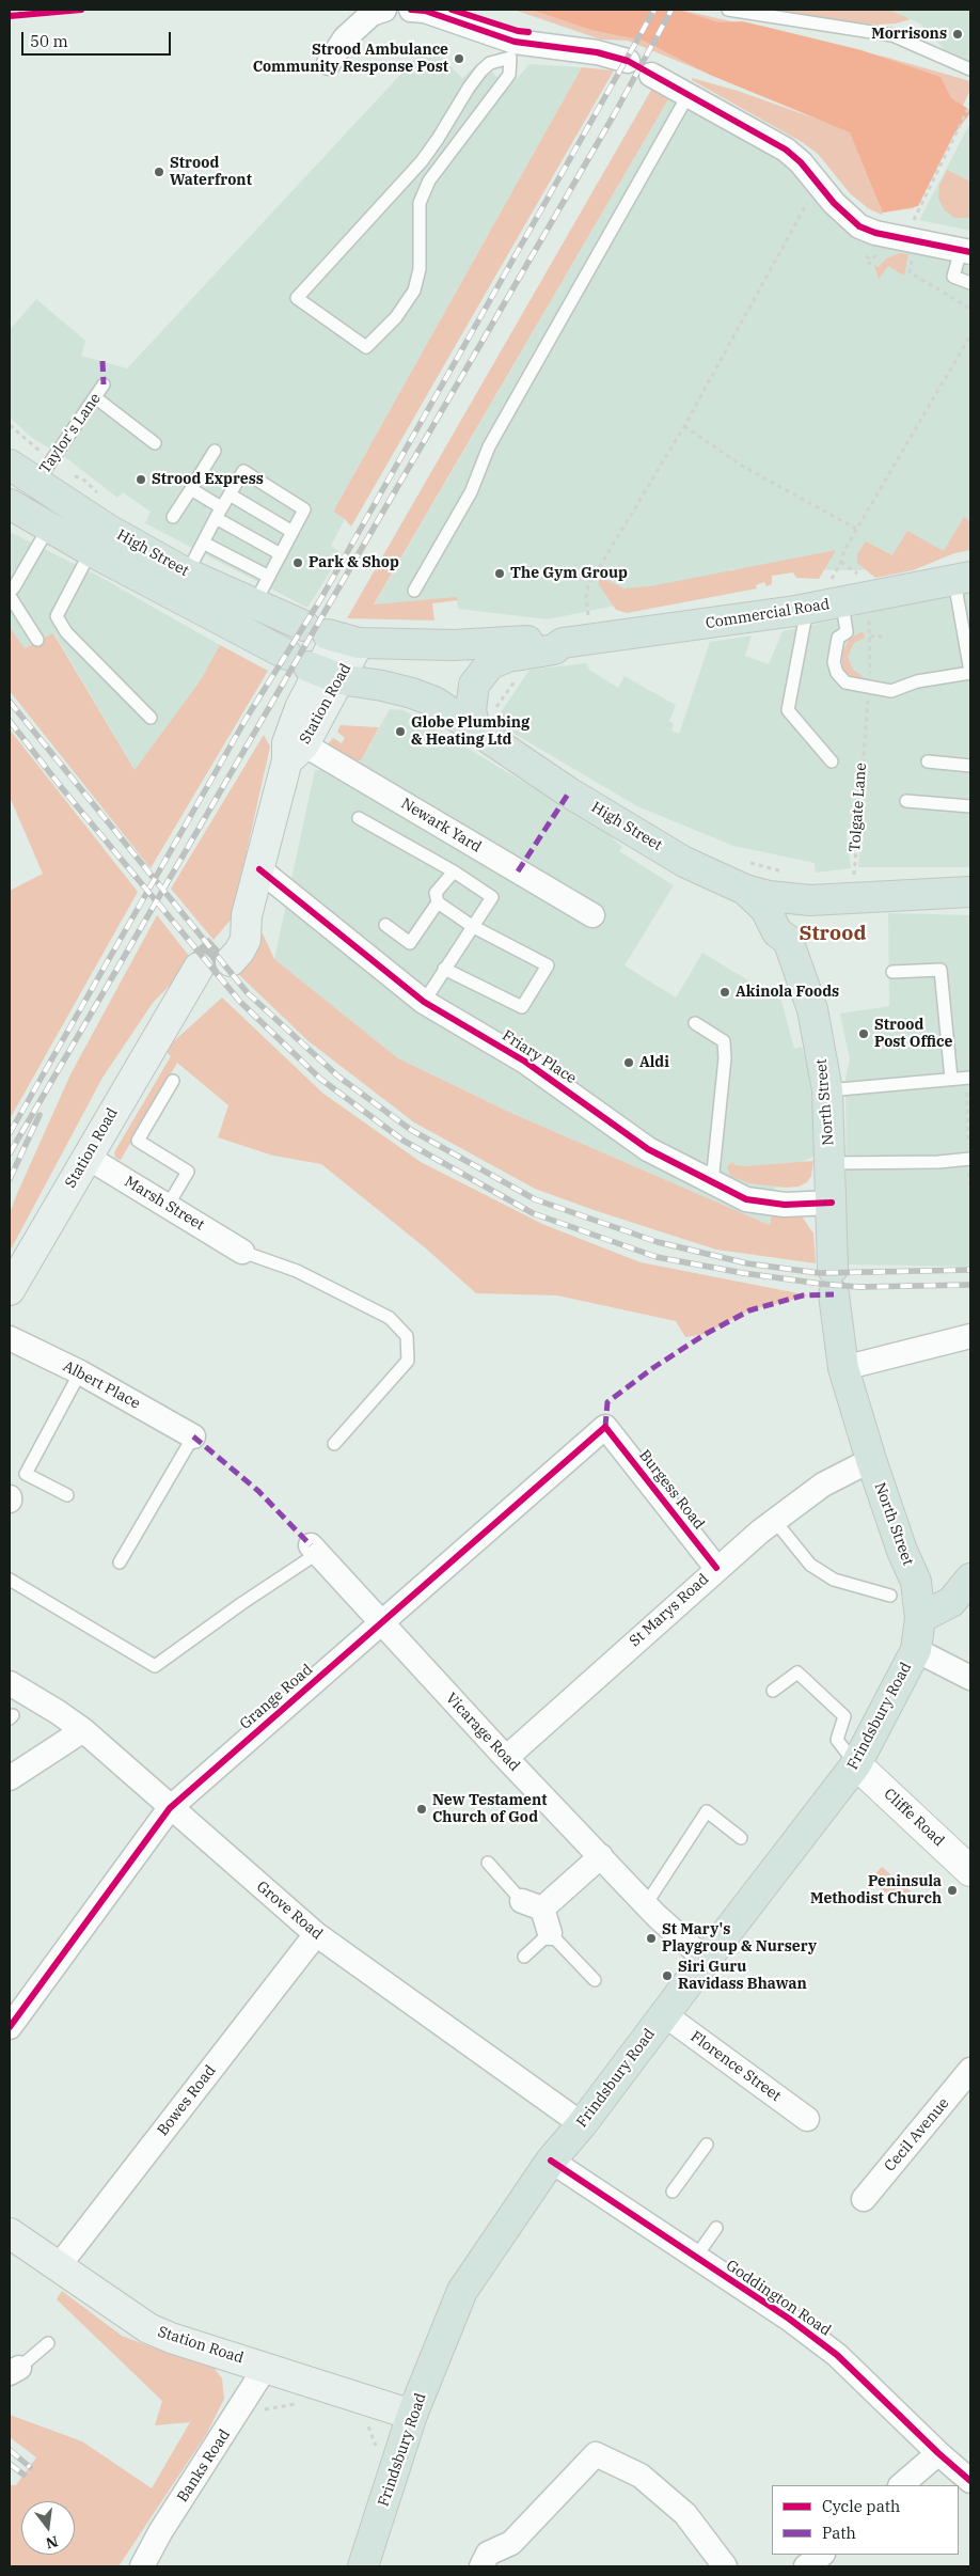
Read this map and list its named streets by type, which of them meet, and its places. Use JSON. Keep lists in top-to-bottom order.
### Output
{
  "streets": {
    "main road": [
      "High Street",
      "Commercial Road",
      "Station Road",
      "North Street",
      "Frindsbury Road"
    ],
    "street": [
      "Newark Yard",
      "Friary Place",
      "Marsh Street",
      "Albert Place",
      "Burgess Road",
      "St Marys Road",
      "Grange Road",
      "Vicarage Road",
      "Cliffe Road",
      "Grove Road",
      "Florence Street",
      "Bowes Road",
      "Cecil Avenue",
      "Goddington Road",
      "Banks Road"
    ],
    "lane": ["Taylor's Lane"],
    "path": ["Tolgate Lane"]
  },
  "crossings": [
    ["Taylor's Lane", "High Street"],
    ["High Street", "Commercial Road"],
    ["High Street", "Station Road"],
    ["High Street", "Tolgate Lane"],
    ["High Street", "North Street"],
    ["Commercial Road", "Station Road"],
    ["Commercial Road", "Tolgate Lane"],
    ["Station Road", "Newark Yard"],
    ["Station Road", "Friary Place"],
    ["Station Road", "Marsh Street"],
    ["Station Road", "Frindsbury Road"],
    ["Station Road", "Bowes Road"],
    ["Station Road", "Banks Road"],
    ["Friary Place", "North Street"],
    ["North Street", "St Marys Road"],
    ["North Street", "Frindsbury Road"],
    ["Burgess Road", "St Marys Road"],
    ["Burgess Road", "Grange Road"],
    ["St Marys Road", "Vicarage Road"],
    ["Grange Road", "Vicarage Road"],
    ["Grange Road", "Grove Road"],
    ["Frindsbury Road", "Vicarage Road"],
    ["Frindsbury Road", "Cliffe Road"],
    ["Frindsbury Road", "Grove Road"],
    ["Frindsbury Road", "Florence Street"],
    ["Frindsbury Road", "Goddington Road"],
    ["Grove Road", "Bowes Road"]
  ],
  "districts": ["Strood"],
  "places": [
    "Morrisons",
    "Strood Ambulance Community Response Post",
    "Strood Waterfront",
    "Strood Express",
    "Park & Shop",
    "The Gym Group",
    "Globe Plumbing & Heating Ltd",
    "Akinola Foods",
    "Strood Post Office",
    "Aldi",
    "New Testament Church of God",
    "Peninsula Methodist Church",
    "St Mary's Playgroup & Nursery",
    "Siri Guru Ravidass Bhawan"
  ],
  "legend": ["Cycle path", "Path"],
  "scale_bar": "50 m",
  "north": "bottom"
}
